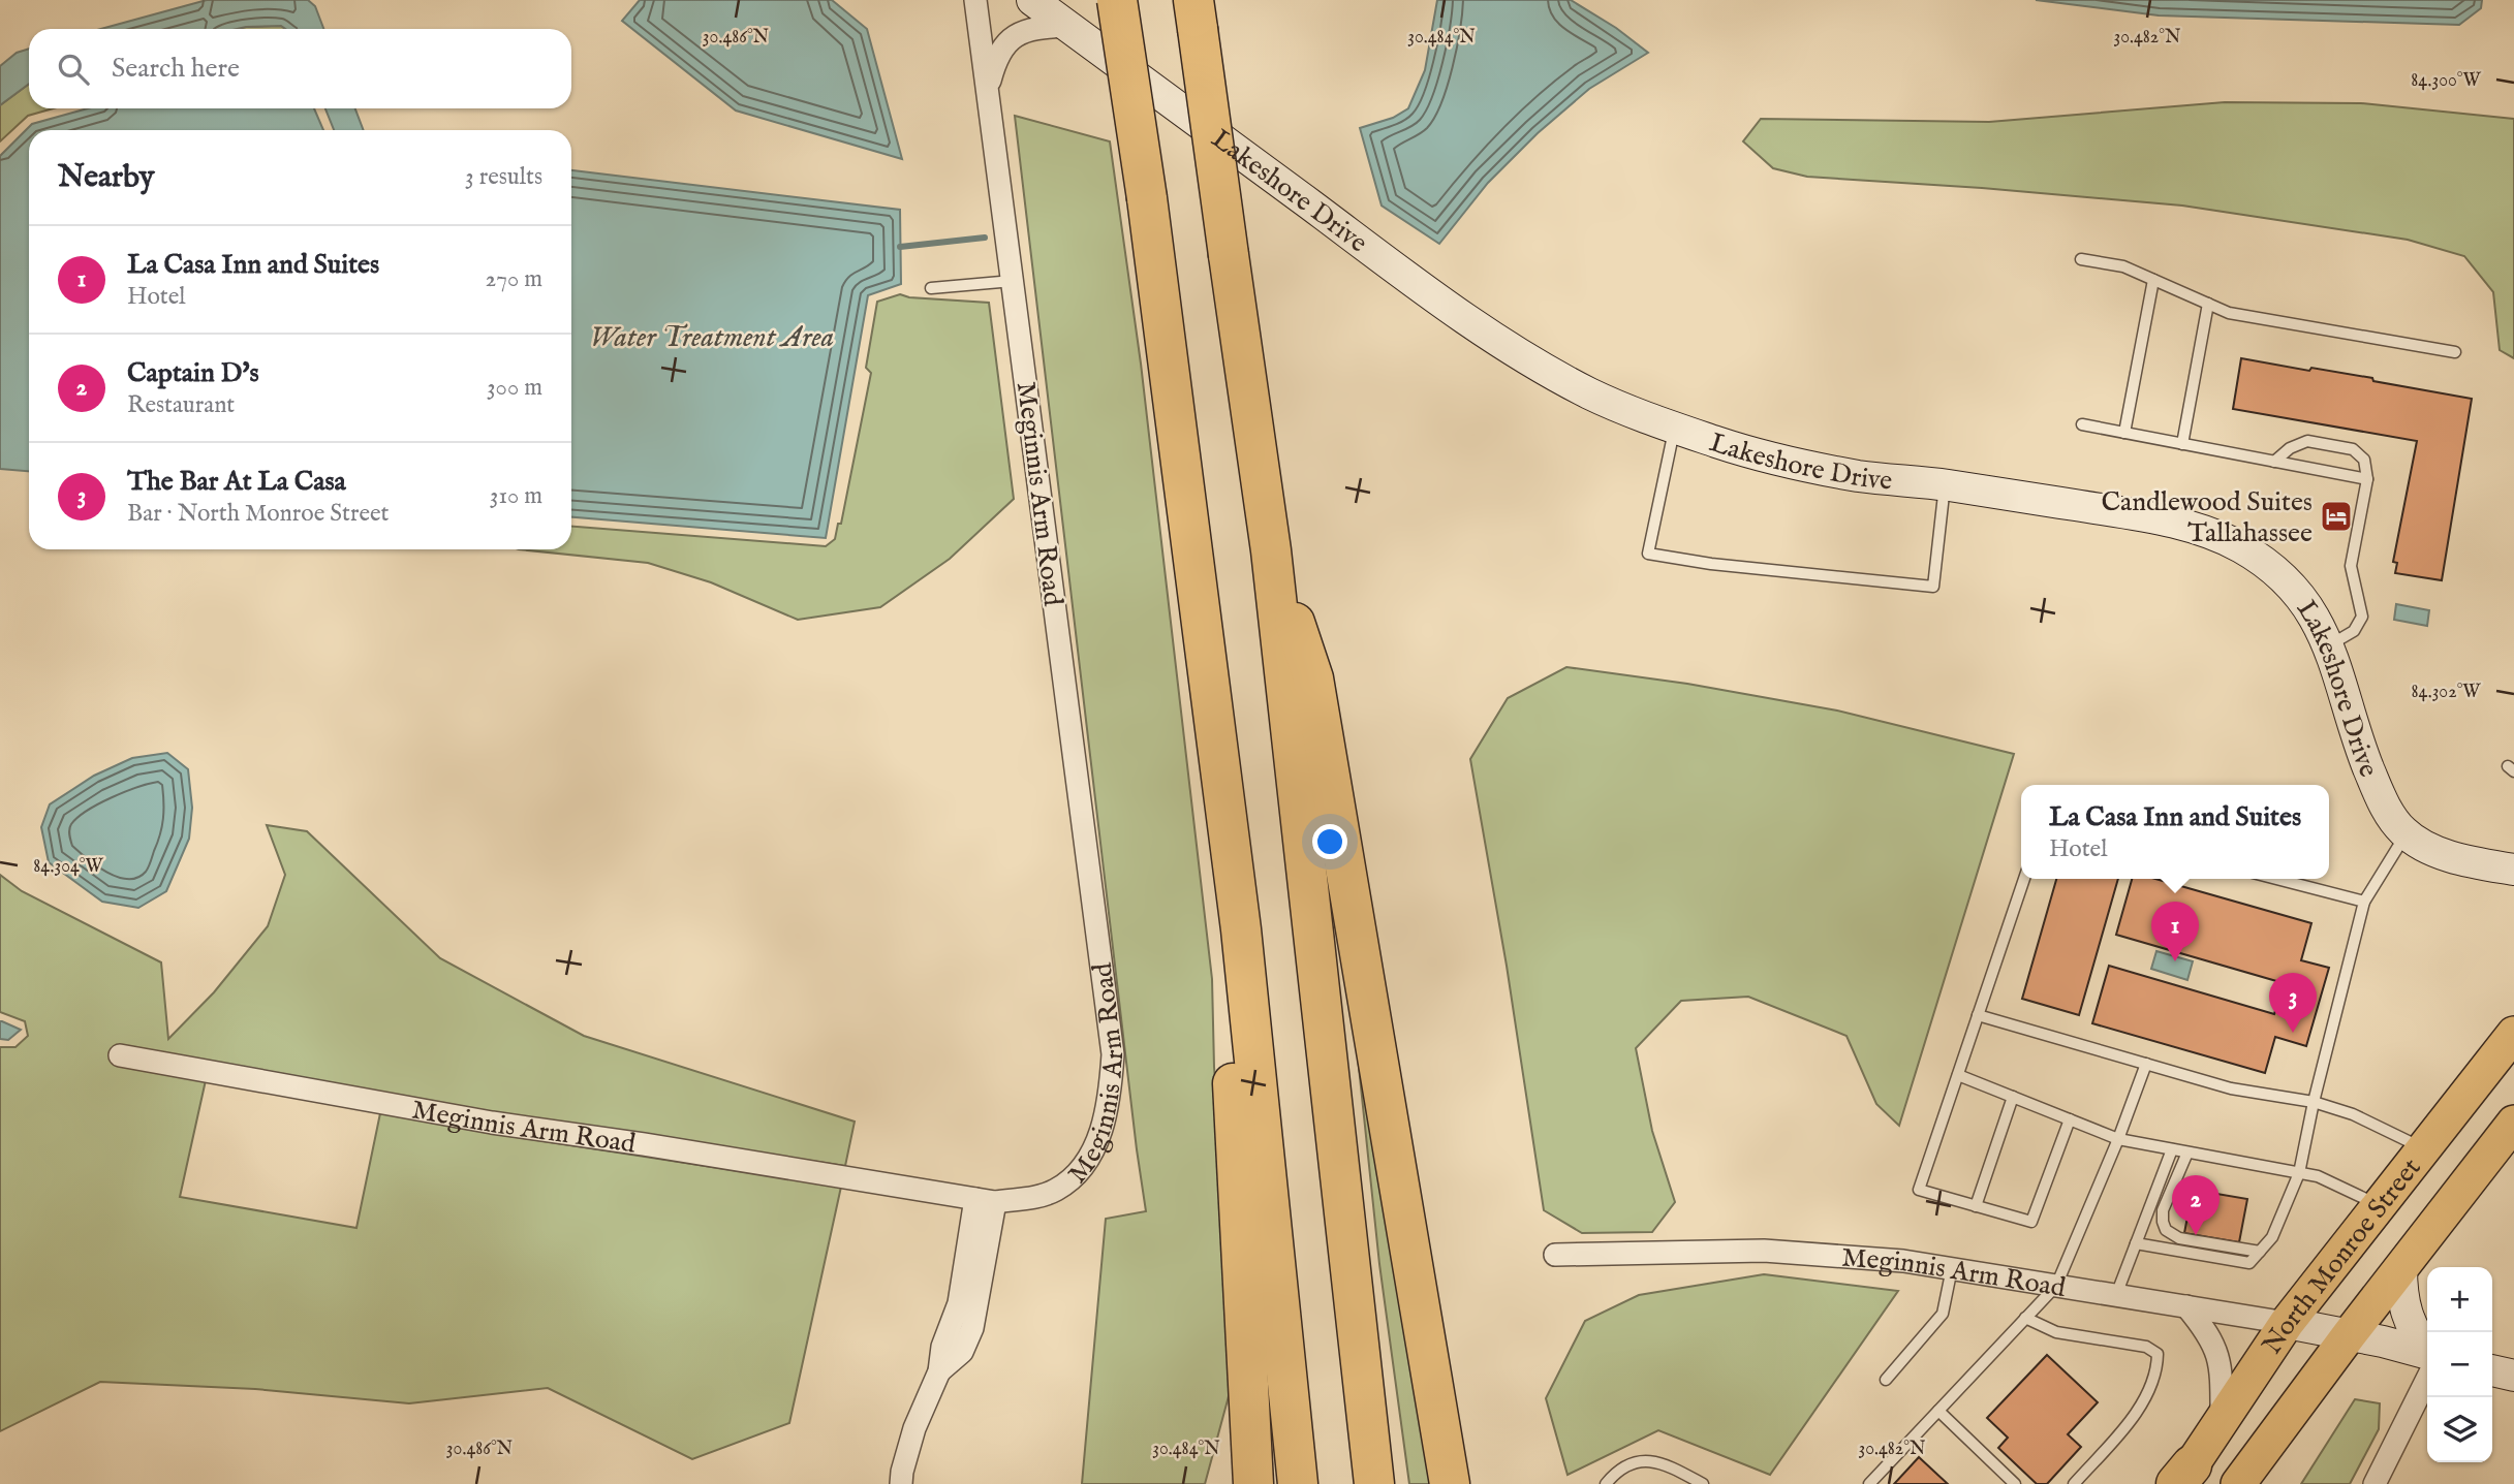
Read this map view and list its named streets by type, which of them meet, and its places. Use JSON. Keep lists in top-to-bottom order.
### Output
{
  "streets": {
    "main road": ["North Monroe Street"],
    "street": ["Lakeshore Drive", "Meginnis Arm Road"]
  },
  "crossings": [
    ["Meginnis Arm Road", "North Monroe Street"]
  ],
  "water": ["Water Treatment Area"],
  "places": {
    "hotel": ["Candlewood Suites Tallahassee"]
  },
  "page": {
    "search": "Search here",
    "heading": ["Nearby", "3 results"],
    "list": [
      {
        "mark": "1",
        "name": "La Casa Inn and Suites",
        "note": "Hotel",
        "value": "270 m"
      },
      {
        "mark": "2",
        "name": "Captain D's",
        "note": "Restaurant",
        "value": "300 m"
      },
      {
        "mark": "3",
        "name": "The Bar At La Casa",
        "note": "Bar · North Monroe Street",
        "value": "310 m"
      }
    ],
    "popup": ["La Casa Inn and Suites", "Hotel"],
    "pins": ["1", "3", "2"],
    "map_buttons": ["+", "−"]
  },
  "coordinates": [
    "30.486°N",
    "30.484°N",
    "30.482°N",
    "84.300°W",
    "84.302°W",
    "84.304°W"
  ]
}
